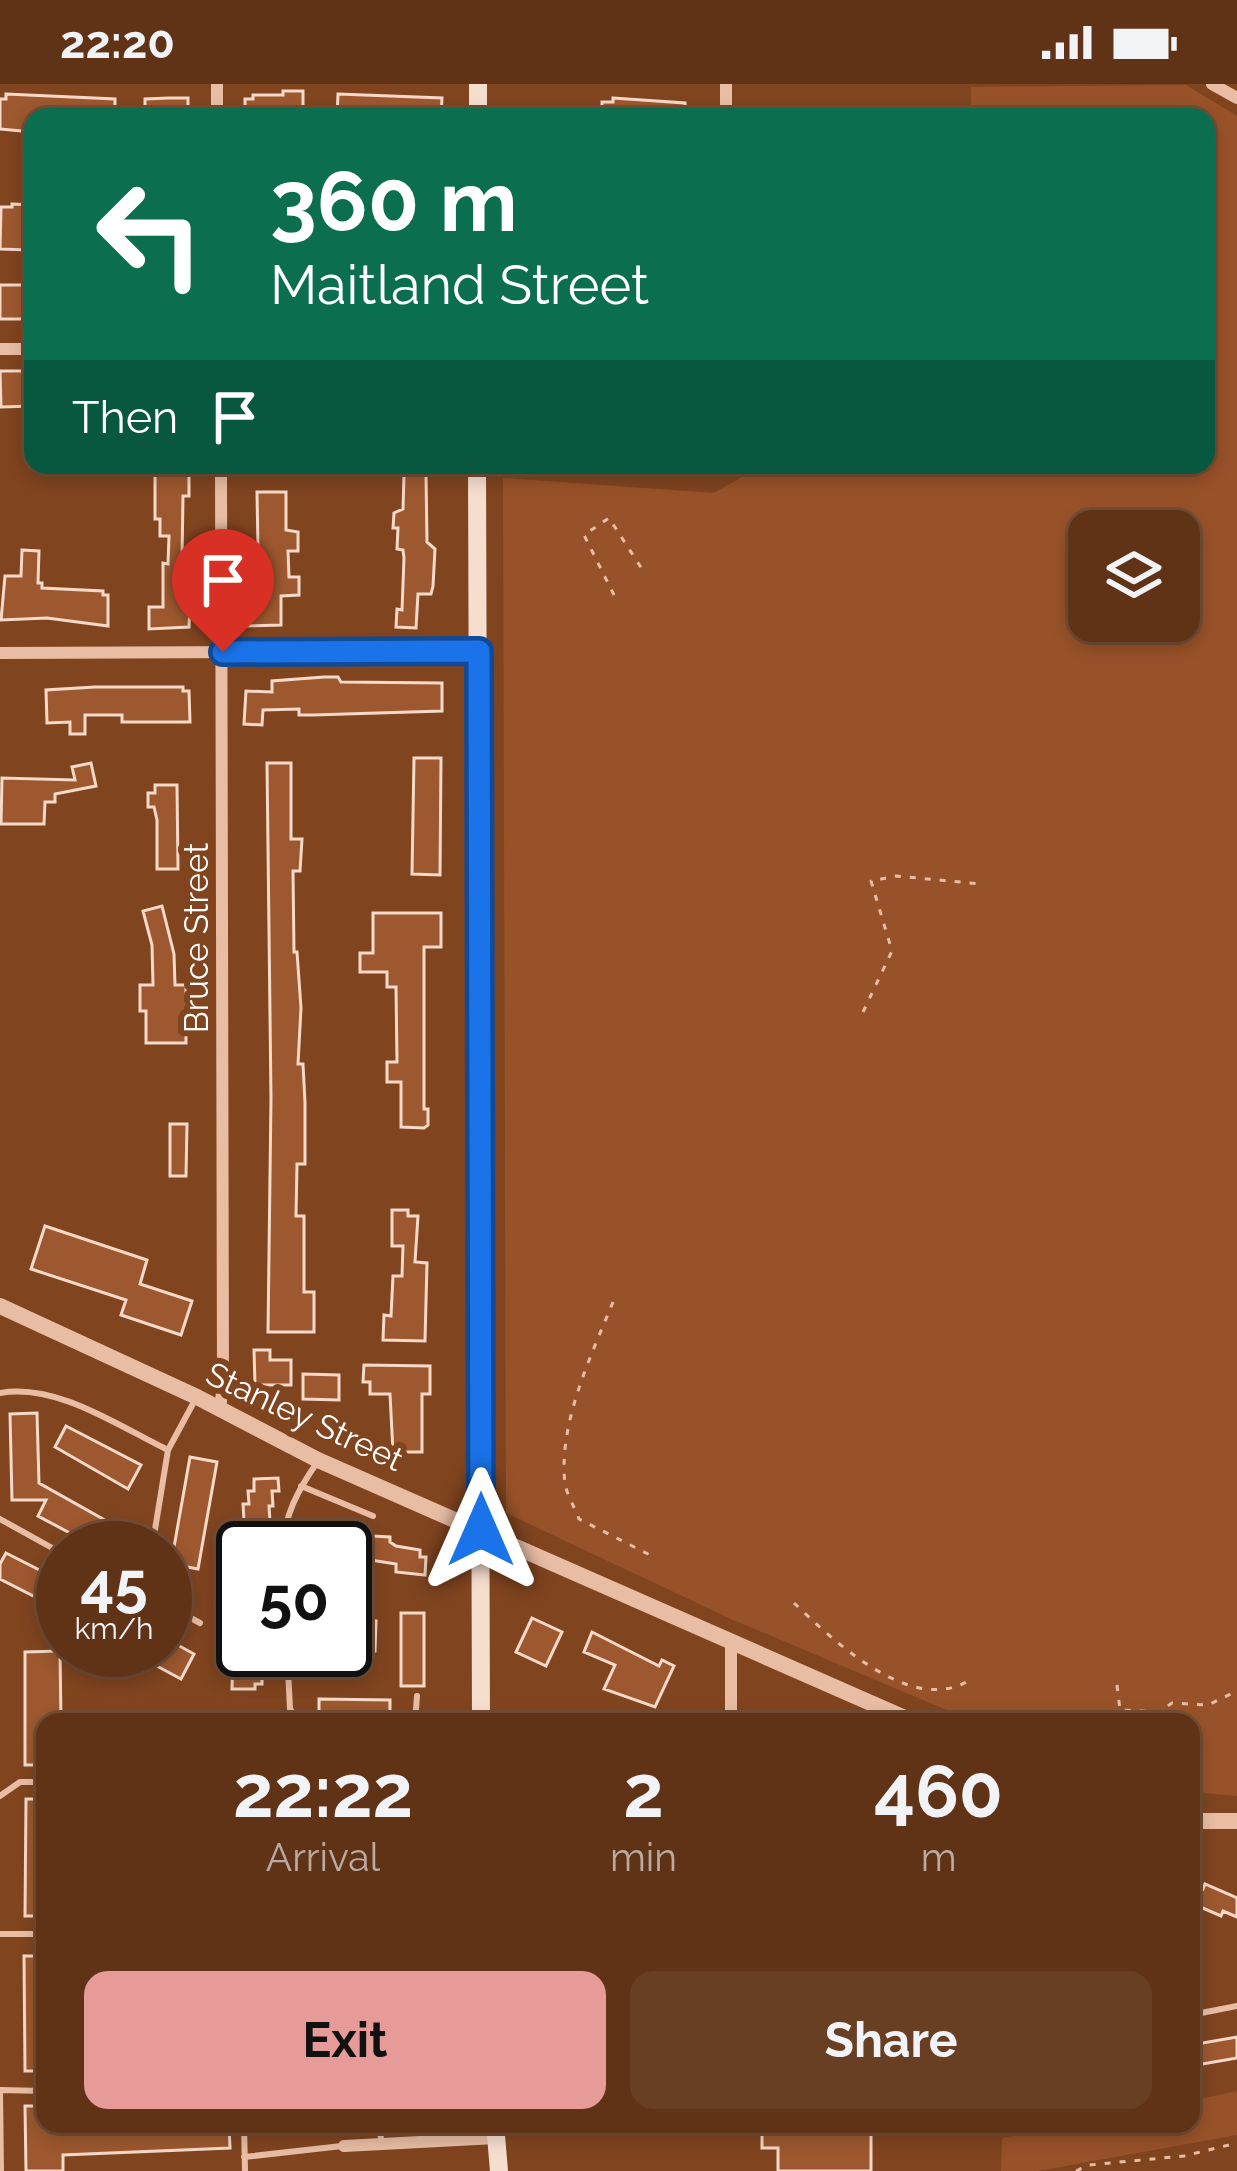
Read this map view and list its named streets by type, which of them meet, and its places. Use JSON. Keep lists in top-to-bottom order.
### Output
{
  "streets": {
    "street": ["Bruce Street", "Stanley Street"]
  },
  "crossings": [
    ["Bruce Street", "Stanley Street"]
  ],
  "page": {
    "status": "22:20",
    "turn": ["360 m", "Maitland Street"],
    "then": "Then",
    "speed": "45 km/h",
    "limit": "50",
    "eta": [
      "22:22",
      "Arrival",
      "2",
      "min",
      "460",
      "m"
    ],
    "buttons": ["Exit", "Share"]
  }
}
